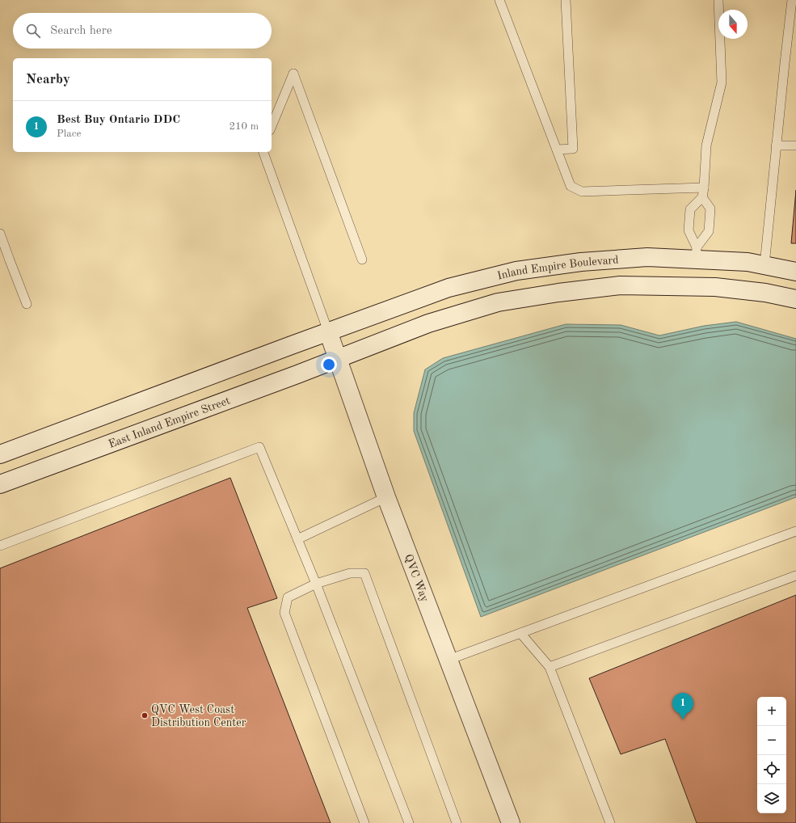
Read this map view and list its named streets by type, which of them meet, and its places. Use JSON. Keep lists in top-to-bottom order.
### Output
{
  "streets": {
    "main road": ["Inland Empire Boulevard", "East Inland Empire Street", "QVC Way"]
  },
  "crossings": [
    ["Inland Empire Boulevard", "QVC Way"],
    ["East Inland Empire Street", "QVC Way"]
  ],
  "places": ["QVC West Coast Distribution Center"],
  "north": "bottom",
  "page": {
    "search": "Search here",
    "heading": "Nearby",
    "list": [
      {
        "mark": "1",
        "name": "Best Buy Ontario DDC",
        "note": "Place",
        "value": "210 m"
      }
    ],
    "pins": "1",
    "map_buttons": ["+", "−"]
  }
}
